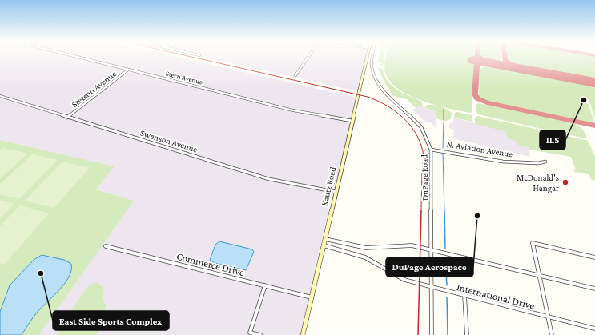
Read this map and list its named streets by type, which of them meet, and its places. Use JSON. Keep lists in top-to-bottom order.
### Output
{
  "streets": {
    "street": [
      "Stern Avenue",
      "Stetson Avenue",
      "Swenson Avenue",
      "N. Aviation Avenue",
      "DuPage Road",
      "Kautz Road",
      "Commerce Drive",
      "International Drive"
    ]
  },
  "crossings": [
    ["Stern Avenue", "Stetson Avenue"],
    ["Stern Avenue", "Kautz Road"],
    ["Stetson Avenue", "Swenson Avenue"],
    ["Swenson Avenue", "Kautz Road"],
    ["N. Aviation Avenue", "DuPage Road"],
    ["DuPage Road", "International Drive"],
    ["Kautz Road", "Commerce Drive"],
    ["Kautz Road", "International Drive"]
  ],
  "places": [
    "ILS",
    "McDonald's Hangar",
    "DuPage Aerospace",
    "East Side Sports Complex"
  ]
}
